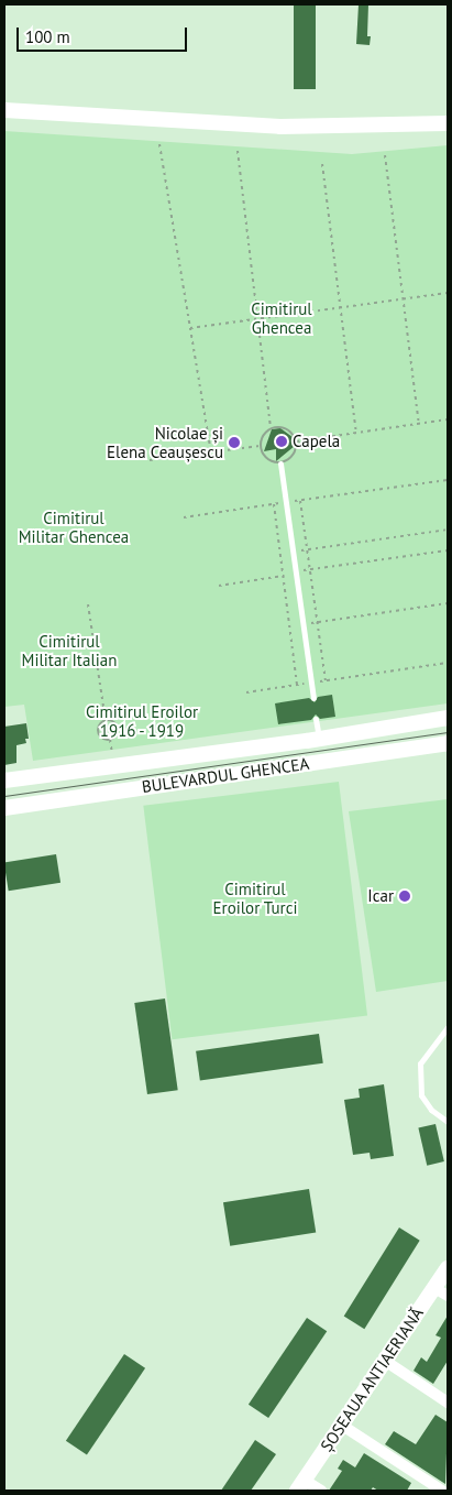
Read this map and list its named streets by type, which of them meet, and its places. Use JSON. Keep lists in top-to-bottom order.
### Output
{
  "streets": {
    "main road": ["BULEVARDUL GHENCEA", "ȘOSEAUA ANTIAERIANĂ"]
  },
  "parks": [
    "Cimitirul Ghencea",
    "Cimitirul Militar Ghencea",
    "Cimitirul Militar Italian",
    "Cimitirul Eroilor 1916 - 1919",
    "Cimitirul Eroilor Turci"
  ],
  "places": ["Capela", "Nicolae și Elena Ceaușescu", "Icar"],
  "scale_bar": "100 m"
}
